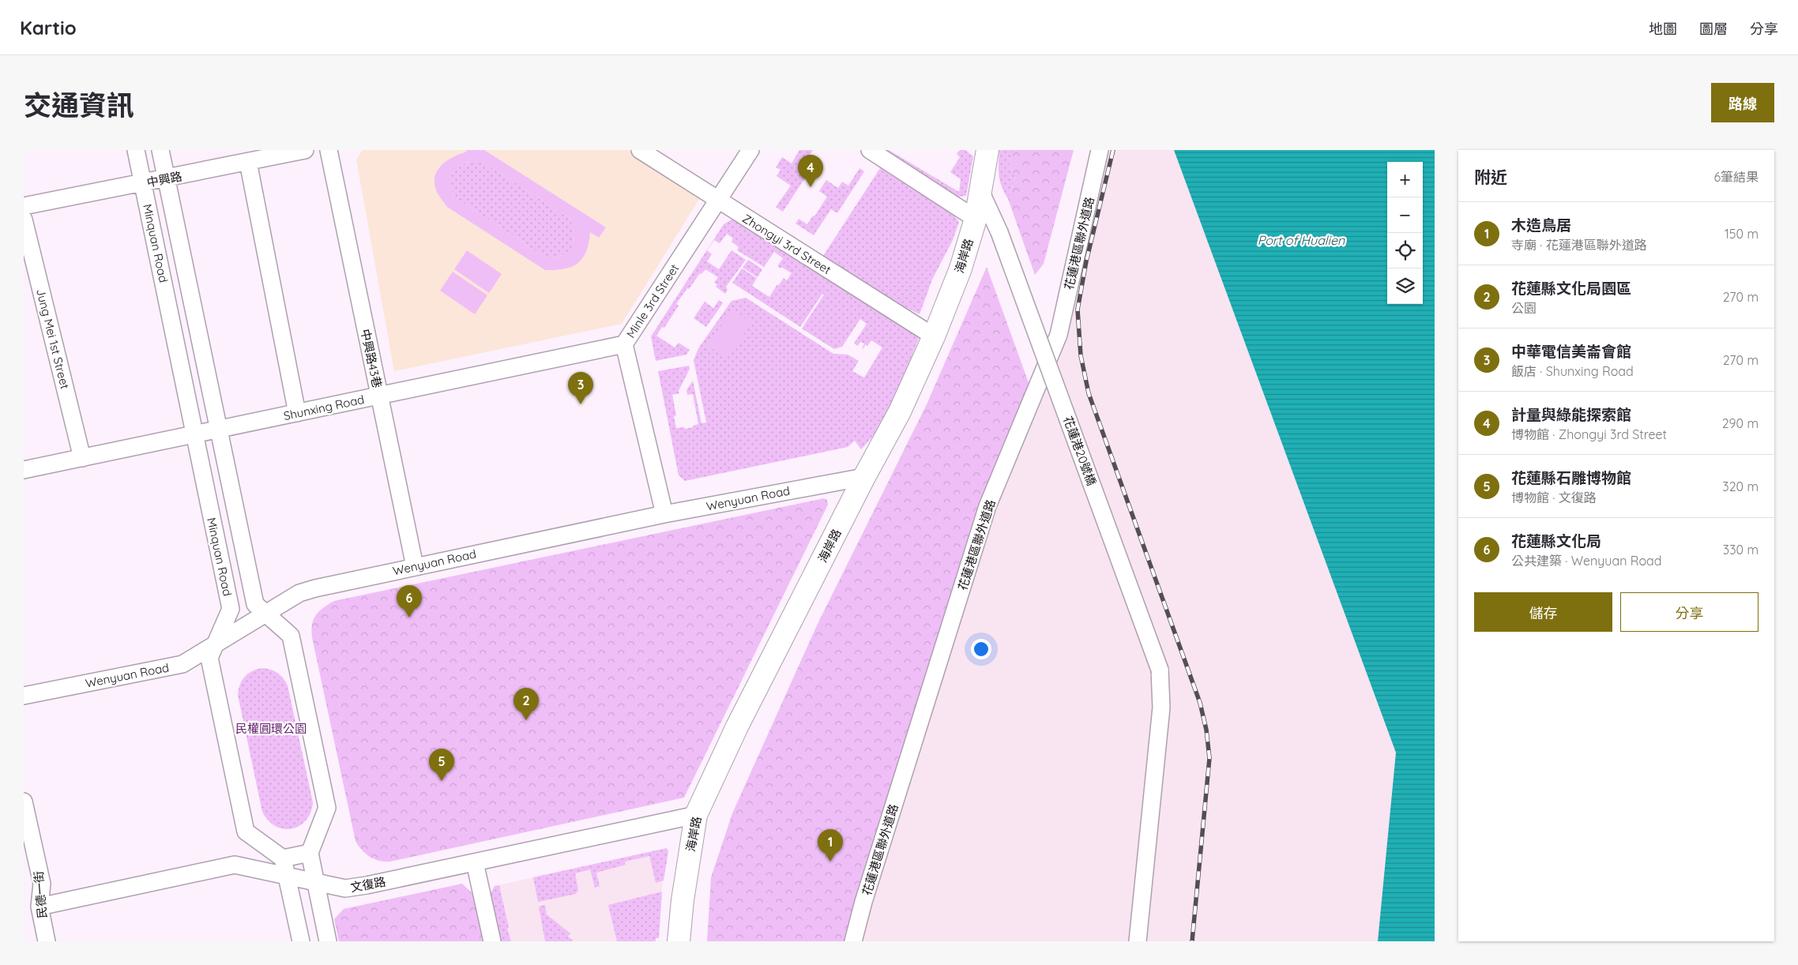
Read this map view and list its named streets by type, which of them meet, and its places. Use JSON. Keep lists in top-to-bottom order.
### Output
{
  "streets": {
    "main road": ["海岸路"],
    "street": [
      "中興路",
      "Minquan Road",
      "花蓮港區聯外道路",
      "Zhongyi 3rd Street",
      "Minle 3rd Street",
      "Jung Mei 1st Street",
      "中興路43巷",
      "Shunxing Road",
      "花蓮港20號橋",
      "Wenyuan Road",
      "文復路",
      "民德一街"
    ]
  },
  "crossings": [
    ["中興路", "Minquan Road"],
    ["Minquan Road", "Shunxing Road"],
    ["Minquan Road", "Wenyuan Road"],
    ["Zhongyi 3rd Street", "海岸路"],
    ["Zhongyi 3rd Street", "Minle 3rd Street"],
    ["海岸路", "花蓮港20號橋"],
    ["海岸路", "Wenyuan Road"],
    ["海岸路", "文復路"],
    ["Minle 3rd Street", "Shunxing Road"],
    ["Minle 3rd Street", "Wenyuan Road"],
    ["Jung Mei 1st Street", "Shunxing Road"],
    ["中興路43巷", "Shunxing Road"],
    ["中興路43巷", "Wenyuan Road"],
    ["文復路", "民德一街"]
  ],
  "water": ["Port of Hualien"],
  "parks": ["民權圓環公園"],
  "page": {
    "header": "Kartio",
    "nav": ["地圖", "圖層", "分享"],
    "title": "交通資訊",
    "buttons": [
      "路線",
      ["儲存", "分享"]
    ],
    "heading": ["附近", "6筆結果"],
    "pins": [
      "4",
      "3",
      "6",
      "2",
      "5",
      "1"
    ],
    "map_buttons": ["+", "−"],
    "list": [
      {
        "mark": "1",
        "name": "木造鳥居",
        "note": "寺廟 · 花蓮港區聯外道路",
        "value": "150 m"
      },
      {
        "mark": "2",
        "name": "花蓮縣文化局園區",
        "note": "公園",
        "value": "270 m"
      },
      {
        "mark": "3",
        "name": "中華電信美崙會館",
        "note": "飯店 · Shunxing Road",
        "value": "270 m"
      },
      {
        "mark": "4",
        "name": "計量與綠能探索館",
        "note": "博物館 · Zhongyi 3rd Street",
        "value": "290 m"
      },
      {
        "mark": "5",
        "name": "花蓮縣石雕博物館",
        "note": "博物館 · 文復路",
        "value": "320 m"
      },
      {
        "mark": "6",
        "name": "花蓮縣文化局",
        "note": "公共建築 · Wenyuan Road",
        "value": "330 m"
      }
    ]
  }
}
